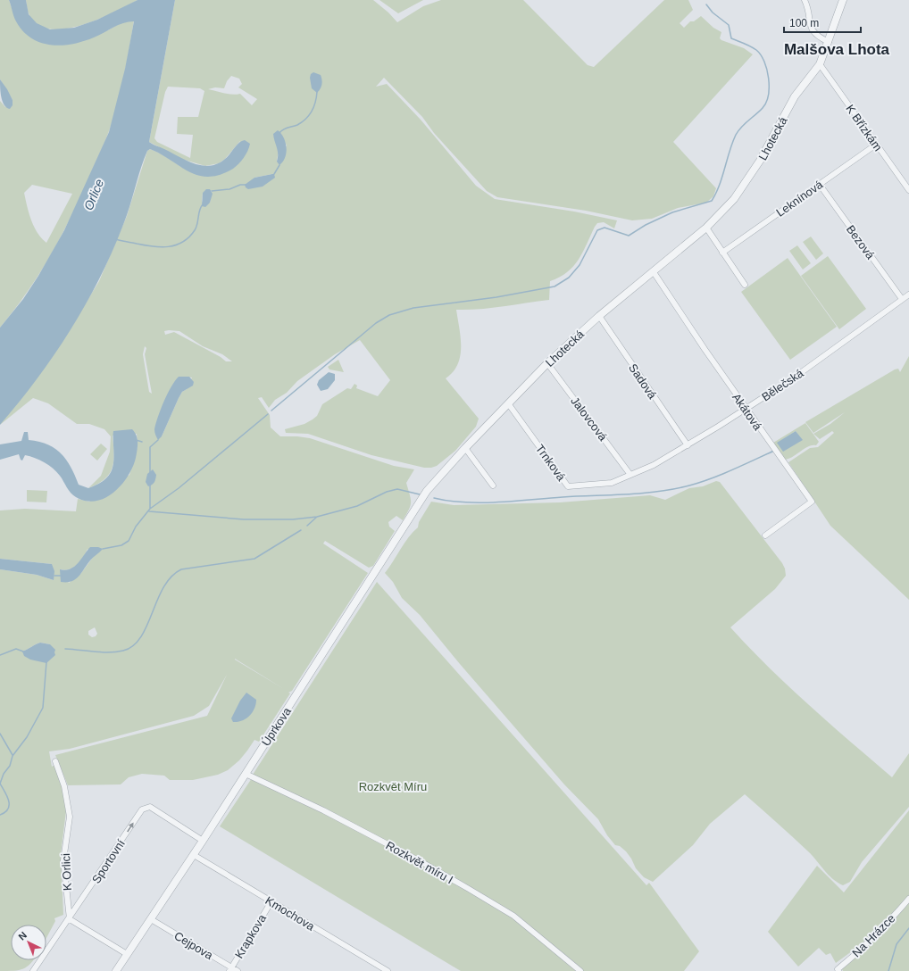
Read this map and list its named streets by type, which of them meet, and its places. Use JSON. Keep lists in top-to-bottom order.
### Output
{
  "streets": {
    "street": [
      "K Břízkám",
      "Lhotecká",
      "Leknínová",
      "Bezová",
      "Sadová",
      "Bělečská",
      "Akátová",
      "Jalovcová",
      "Trnková",
      "Úprkova",
      "Sportovní",
      "Rozkvět míru I",
      "K Orlici",
      "Kmochova",
      "Na Hrázce",
      "Krapkova",
      "Cejpova"
    ]
  },
  "crossings": [
    ["K Břízkám", "Lhotecká"],
    ["K Břízkám", "Leknínová"],
    ["Lhotecká", "Sadová"],
    ["Lhotecká", "Akátová"],
    ["Lhotecká", "Jalovcová"],
    ["Lhotecká", "Trnková"],
    ["Lhotecká", "Úprkova"],
    ["Leknínová", "Bezová"],
    ["Bezová", "Bělečská"],
    ["Sadová", "Bělečská"],
    ["Bělečská", "Akátová"],
    ["Bělečská", "Jalovcová"],
    ["Bělečská", "Trnková"],
    ["Jalovcová", "Trnková"],
    ["Úprkova", "Sportovní"],
    ["Úprkova", "Rozkvět míru I"],
    ["Úprkova", "Kmochova"],
    ["Úprkova", "Cejpova"],
    ["Sportovní", "K Orlici"],
    ["Kmochova", "Krapkova"],
    ["Krapkova", "Cejpova"]
  ],
  "districts": ["Malšova Lhota"],
  "water": ["Orlice"],
  "parks": ["Rozkvět Míru"],
  "scale_bar": "100 m",
  "north": "top left"
}
